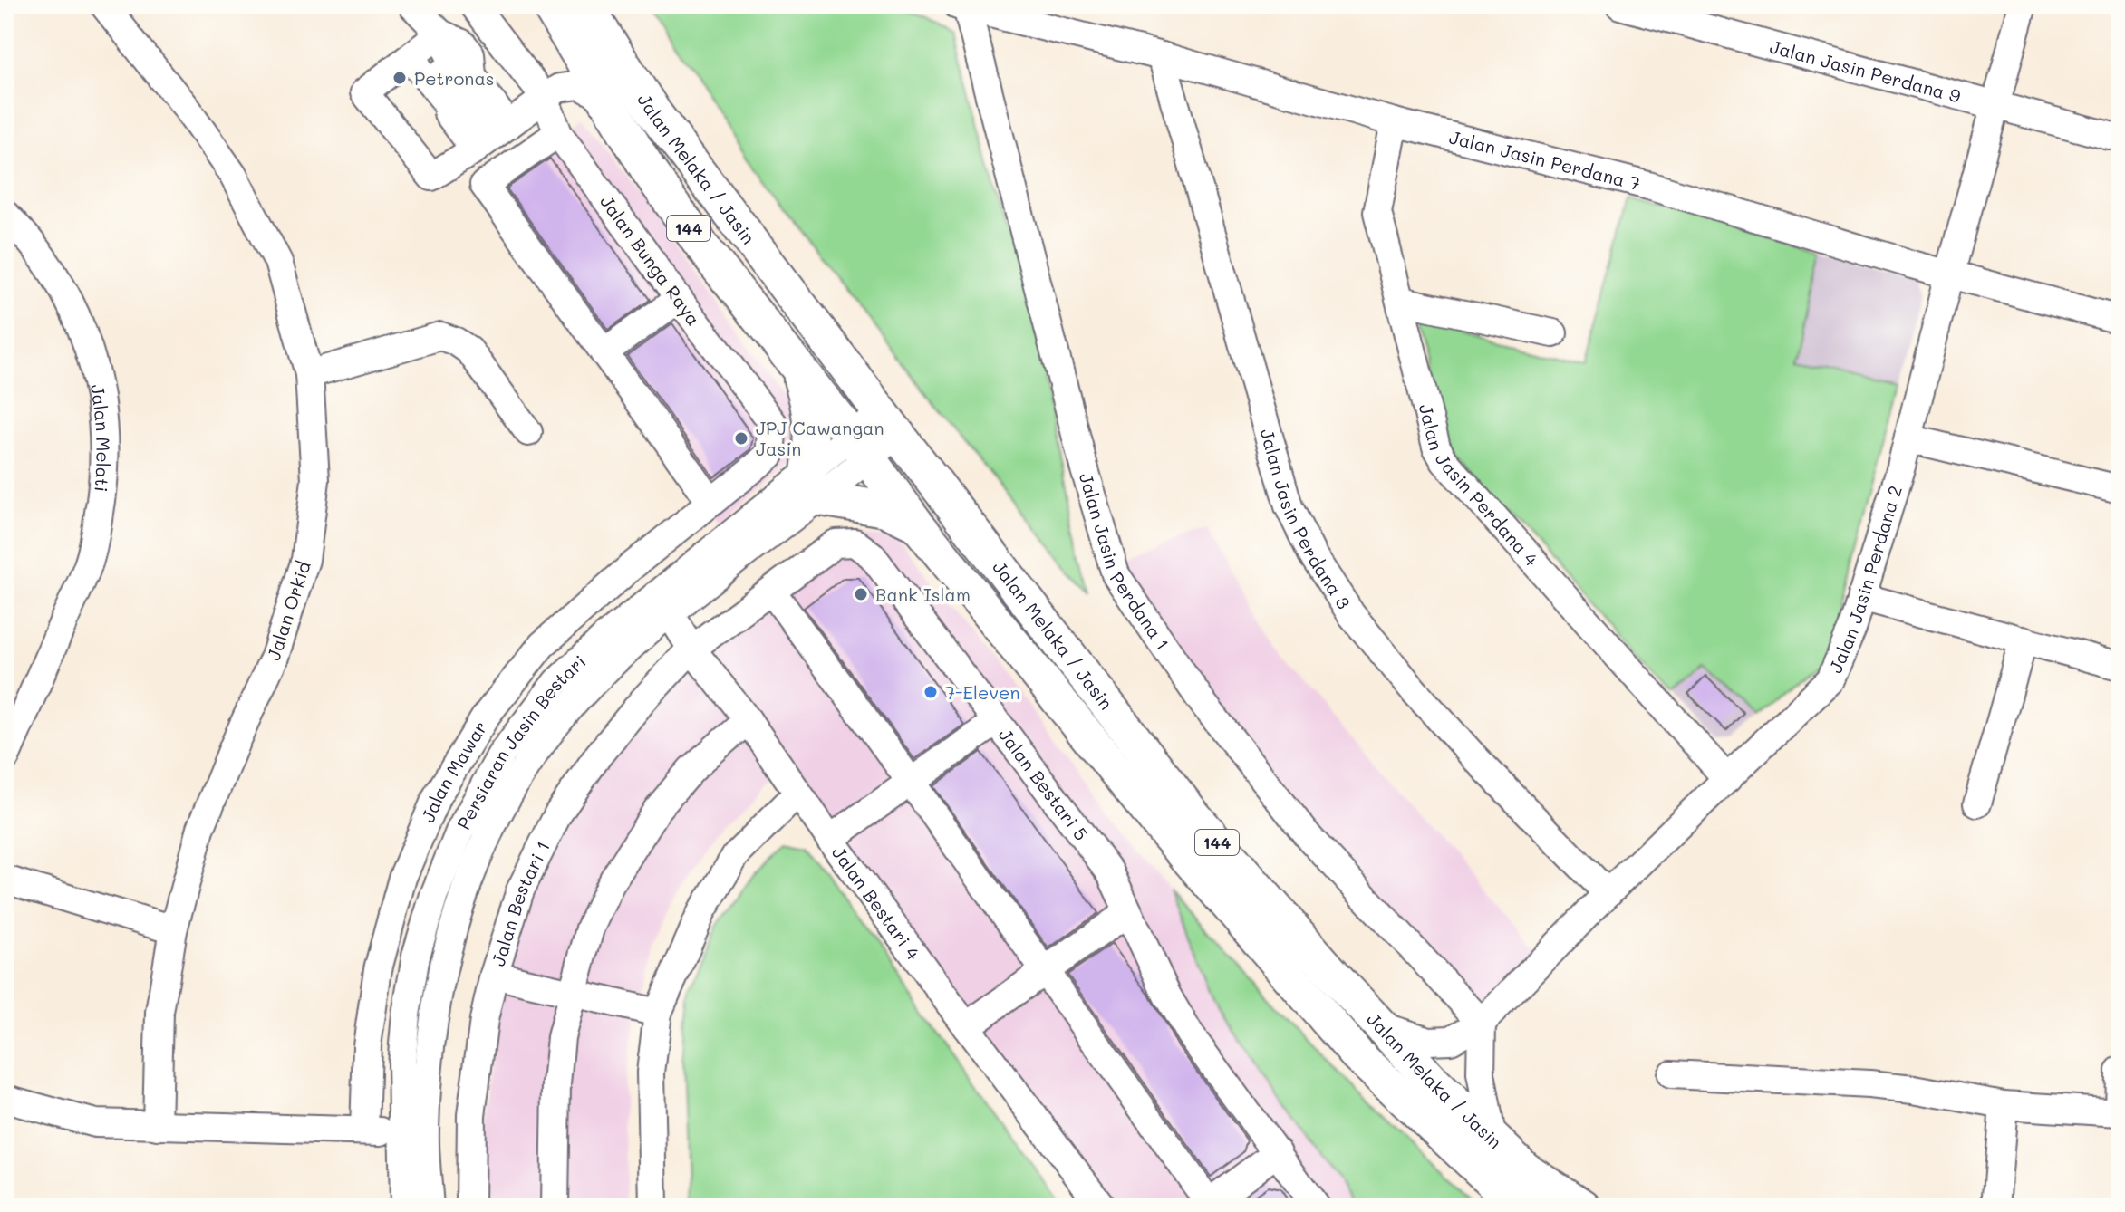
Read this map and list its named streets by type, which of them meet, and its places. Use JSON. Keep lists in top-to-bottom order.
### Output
{
  "streets": {
    "main road": ["Jalan Melaka / Jasin", "144"],
    "street": [
      "Jalan Jasin Perdana 9",
      "Jalan Jasin Perdana 7",
      "Jalan Bunga Raya",
      "Jalan Melati",
      "Jalan Jasin Perdana 4",
      "Jalan Jasin Perdana 3",
      "Jalan Jasin Perdana 1",
      "Jalan Jasin Perdana 2",
      "Jalan Orkid",
      "Persiaran Jasin Bestari",
      "Jalan Mawar",
      "Jalan Bestari 5",
      "Jalan Bestari 4",
      "Jalan Bestari 1"
    ]
  },
  "crossings": [
    ["Jalan Jasin Perdana 9", "Jalan Jasin Perdana 2"],
    ["Jalan Jasin Perdana 7", "Jalan Jasin Perdana 4"],
    ["Jalan Jasin Perdana 7", "Jalan Jasin Perdana 3"],
    ["Jalan Jasin Perdana 7", "Jalan Jasin Perdana 1"],
    ["Jalan Jasin Perdana 7", "Jalan Jasin Perdana 2"],
    ["Jalan Melaka / Jasin", "Jalan Jasin Perdana 2"],
    ["Jalan Melaka / Jasin", "Persiaran Jasin Bestari"],
    ["Jalan Bunga Raya", "Jalan Mawar"],
    ["Jalan Jasin Perdana 4", "Jalan Jasin Perdana 2"],
    ["Jalan Jasin Perdana 3", "Jalan Jasin Perdana 2"],
    ["Jalan Jasin Perdana 1", "Jalan Jasin Perdana 2"],
    ["Persiaran Jasin Bestari", "Jalan Bestari 4"],
    ["Jalan Bestari 5", "Jalan Bestari 4"],
    ["Jalan Bestari 5", "Jalan Bestari 1"],
    ["Jalan Bestari 4", "Jalan Bestari 1"]
  ],
  "places": [
    "Petronas",
    "JPJ Cawangan Jasin",
    "Bank Islam",
    "7-Eleven"
  ]
}
